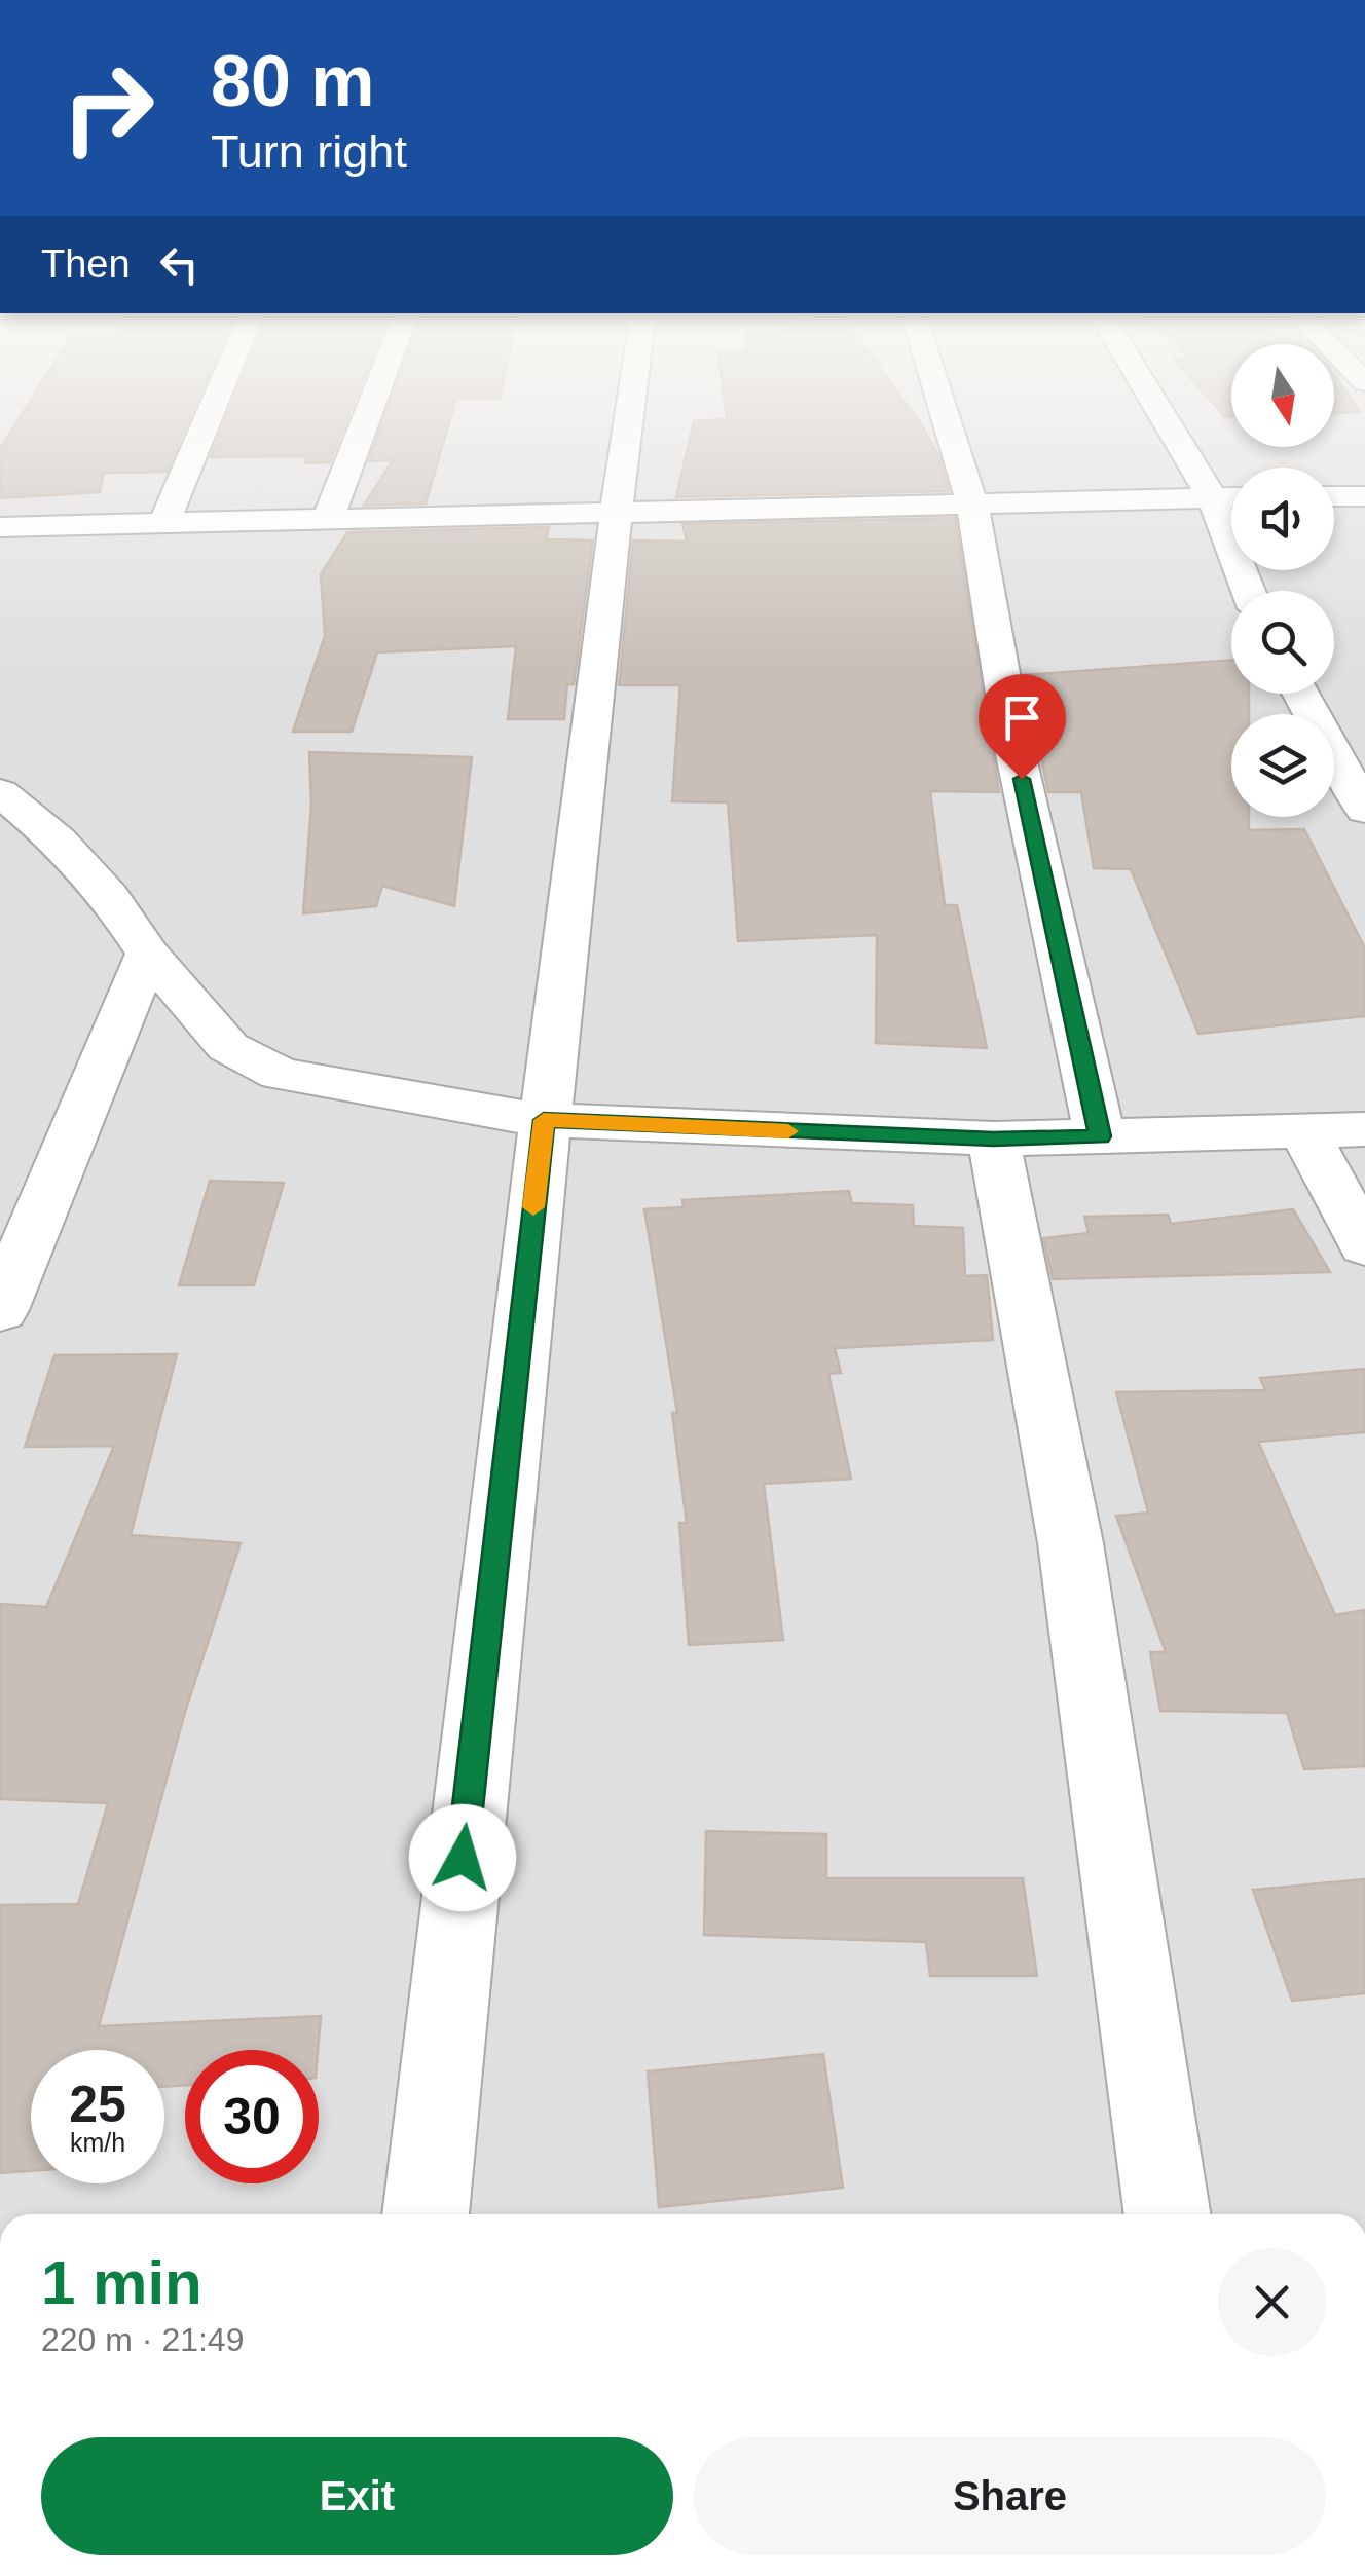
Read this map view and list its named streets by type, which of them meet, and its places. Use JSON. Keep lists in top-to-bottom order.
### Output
{
  "north": "bottom",
  "page": {
    "turn": ["80 m", "Turn right"],
    "then": "Then",
    "speed": "25 km/h",
    "limit": "30",
    "heading": ["1 min", "220 m · 21:49"],
    "buttons": ["Exit", "Share"]
  }
}
